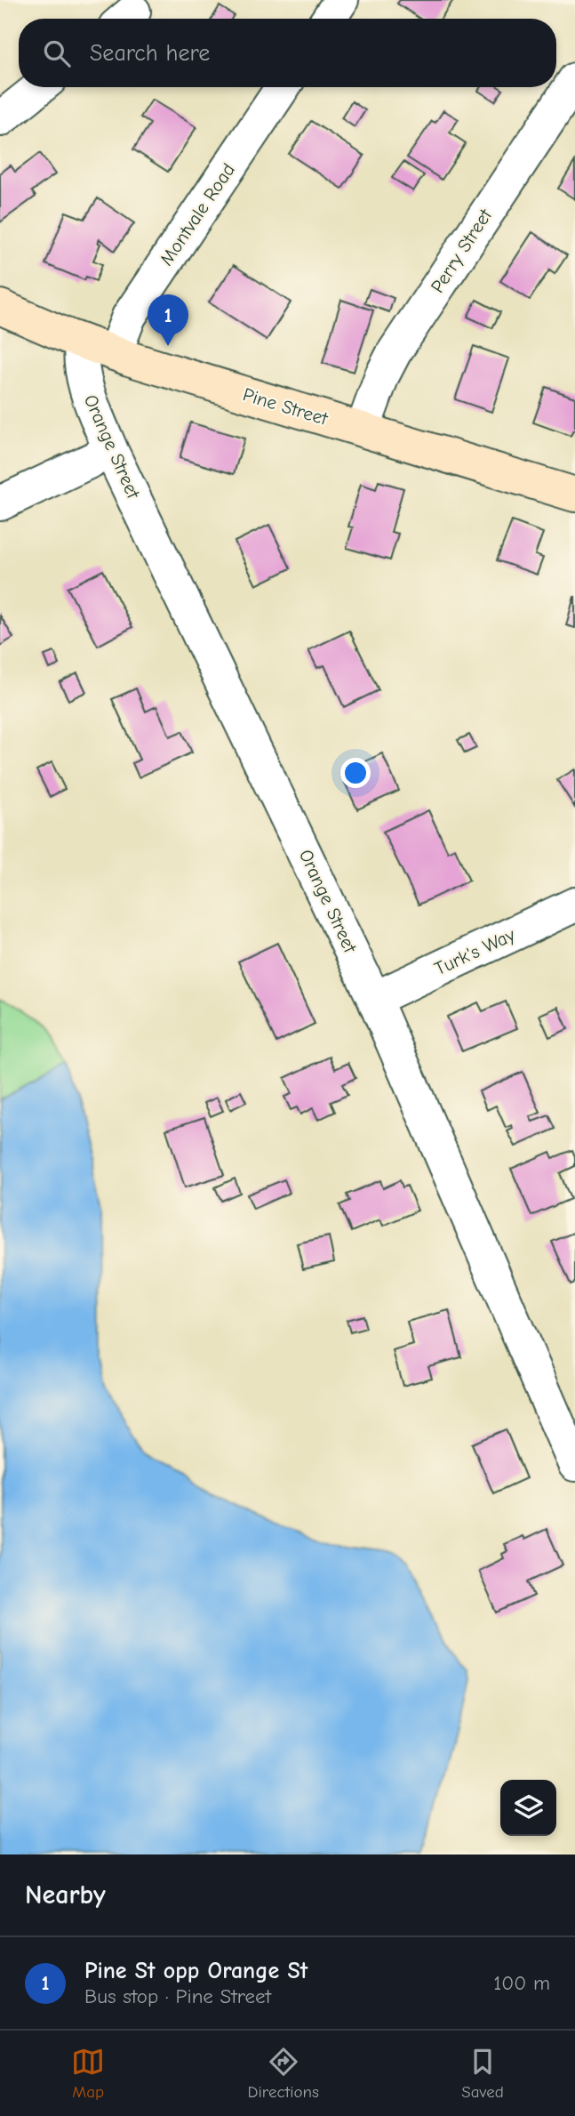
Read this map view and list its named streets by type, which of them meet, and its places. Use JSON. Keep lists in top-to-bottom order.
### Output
{
  "streets": {
    "street": [
      "Montvale Road",
      "Perry Street",
      "Pine Street",
      "Orange Street",
      "Turk's Way"
    ]
  },
  "crossings": [
    ["Montvale Road", "Pine Street"],
    ["Perry Street", "Pine Street"],
    ["Pine Street", "Orange Street"],
    ["Orange Street", "Turk's Way"]
  ],
  "page": {
    "search": "Search here",
    "pins": "1",
    "heading": "Nearby",
    "list": [
      {
        "mark": "1",
        "name": "Pine St opp Orange St",
        "note": "Bus stop · Pine Street",
        "value": "100 m"
      }
    ],
    "nav": ["Map", "Directions", "Saved"]
  }
}
